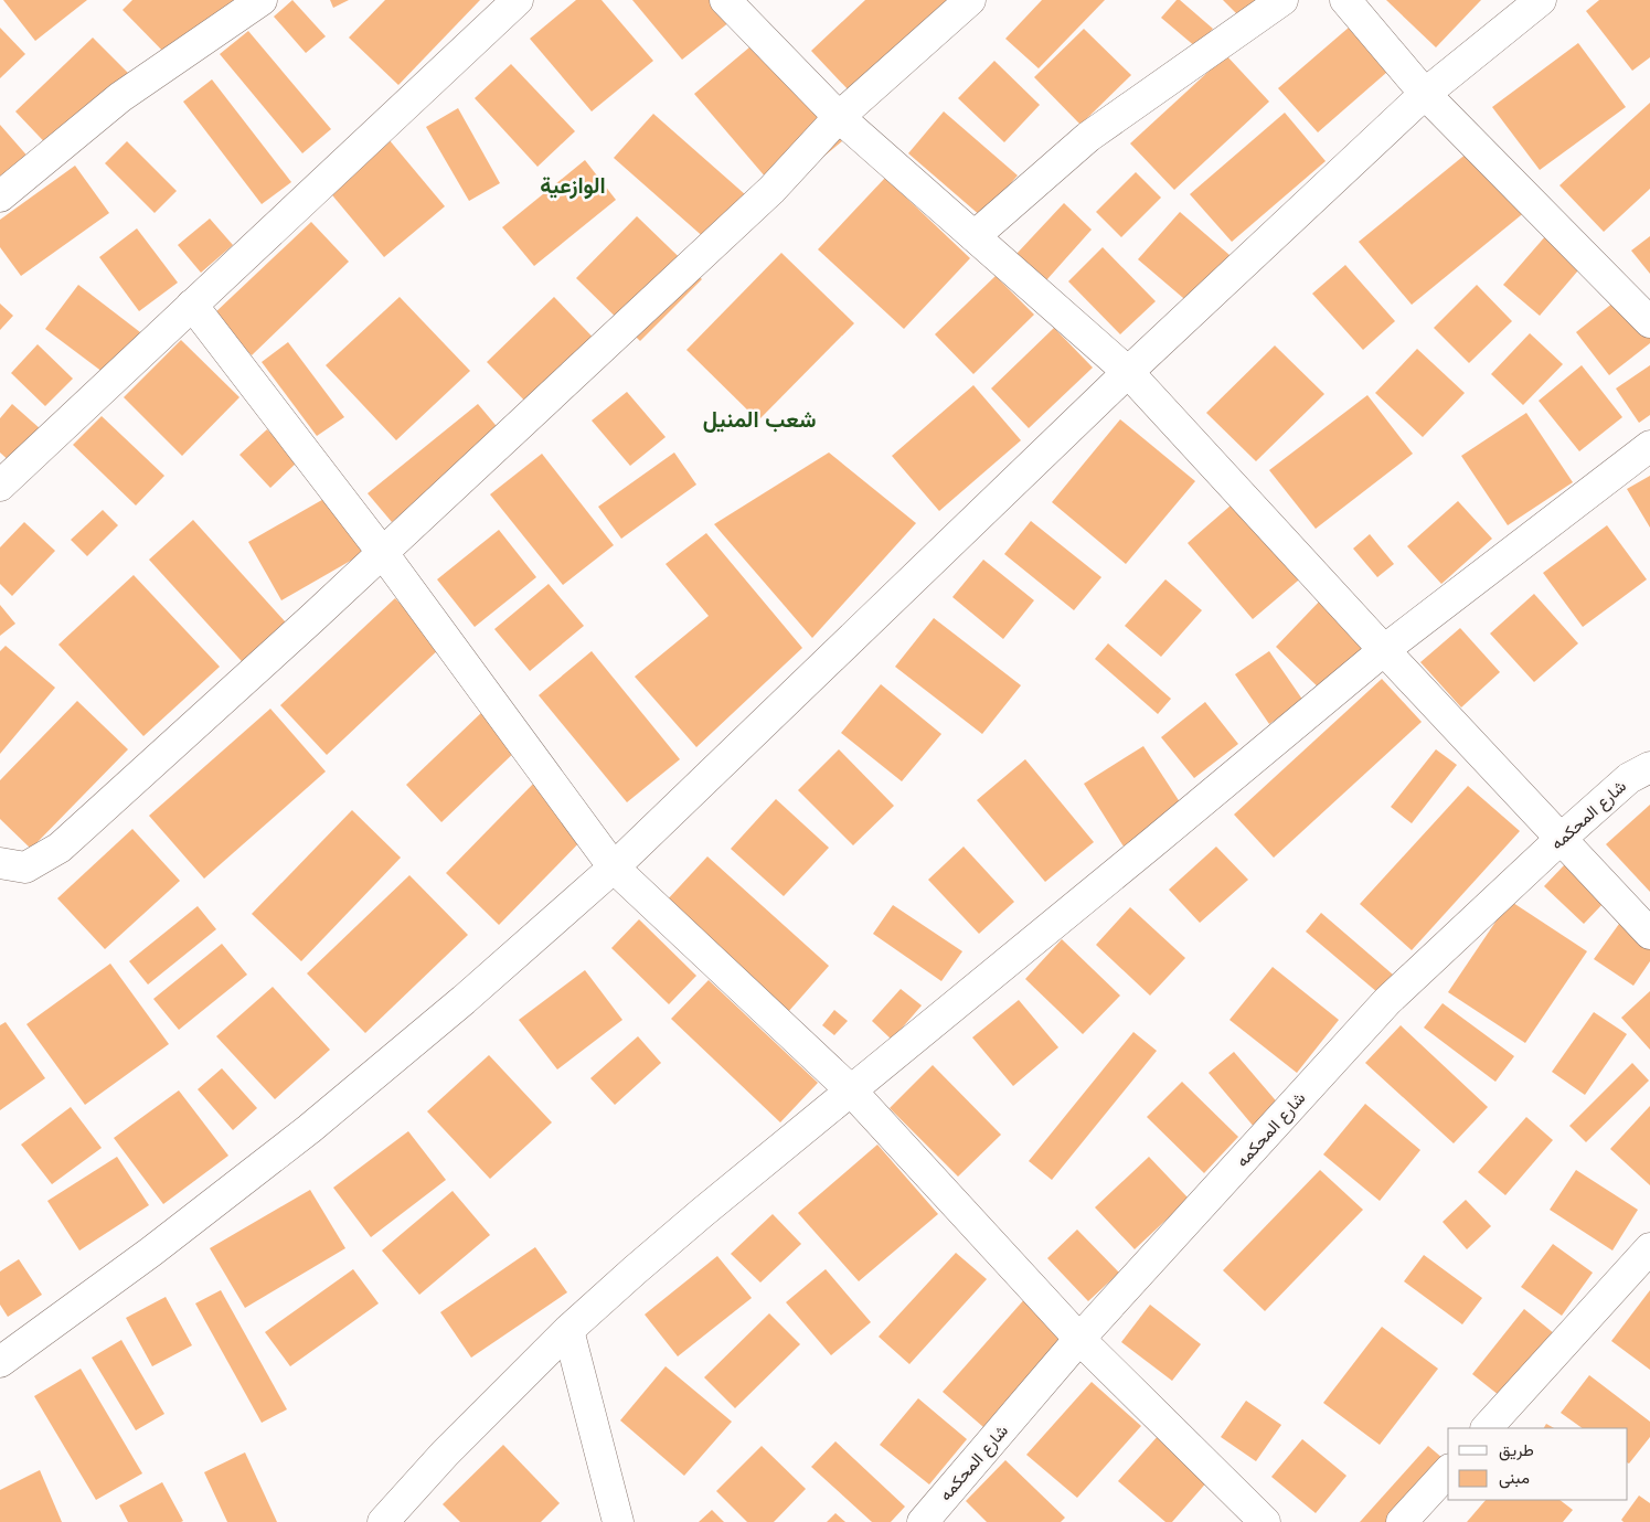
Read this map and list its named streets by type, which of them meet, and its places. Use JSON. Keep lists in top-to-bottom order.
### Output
{
  "streets": {
    "street": ["شارع المحكمه"]
  },
  "districts": ["الوازعية", "شعب المنيل"],
  "legend": ["طريق", "مبنى"]
}
